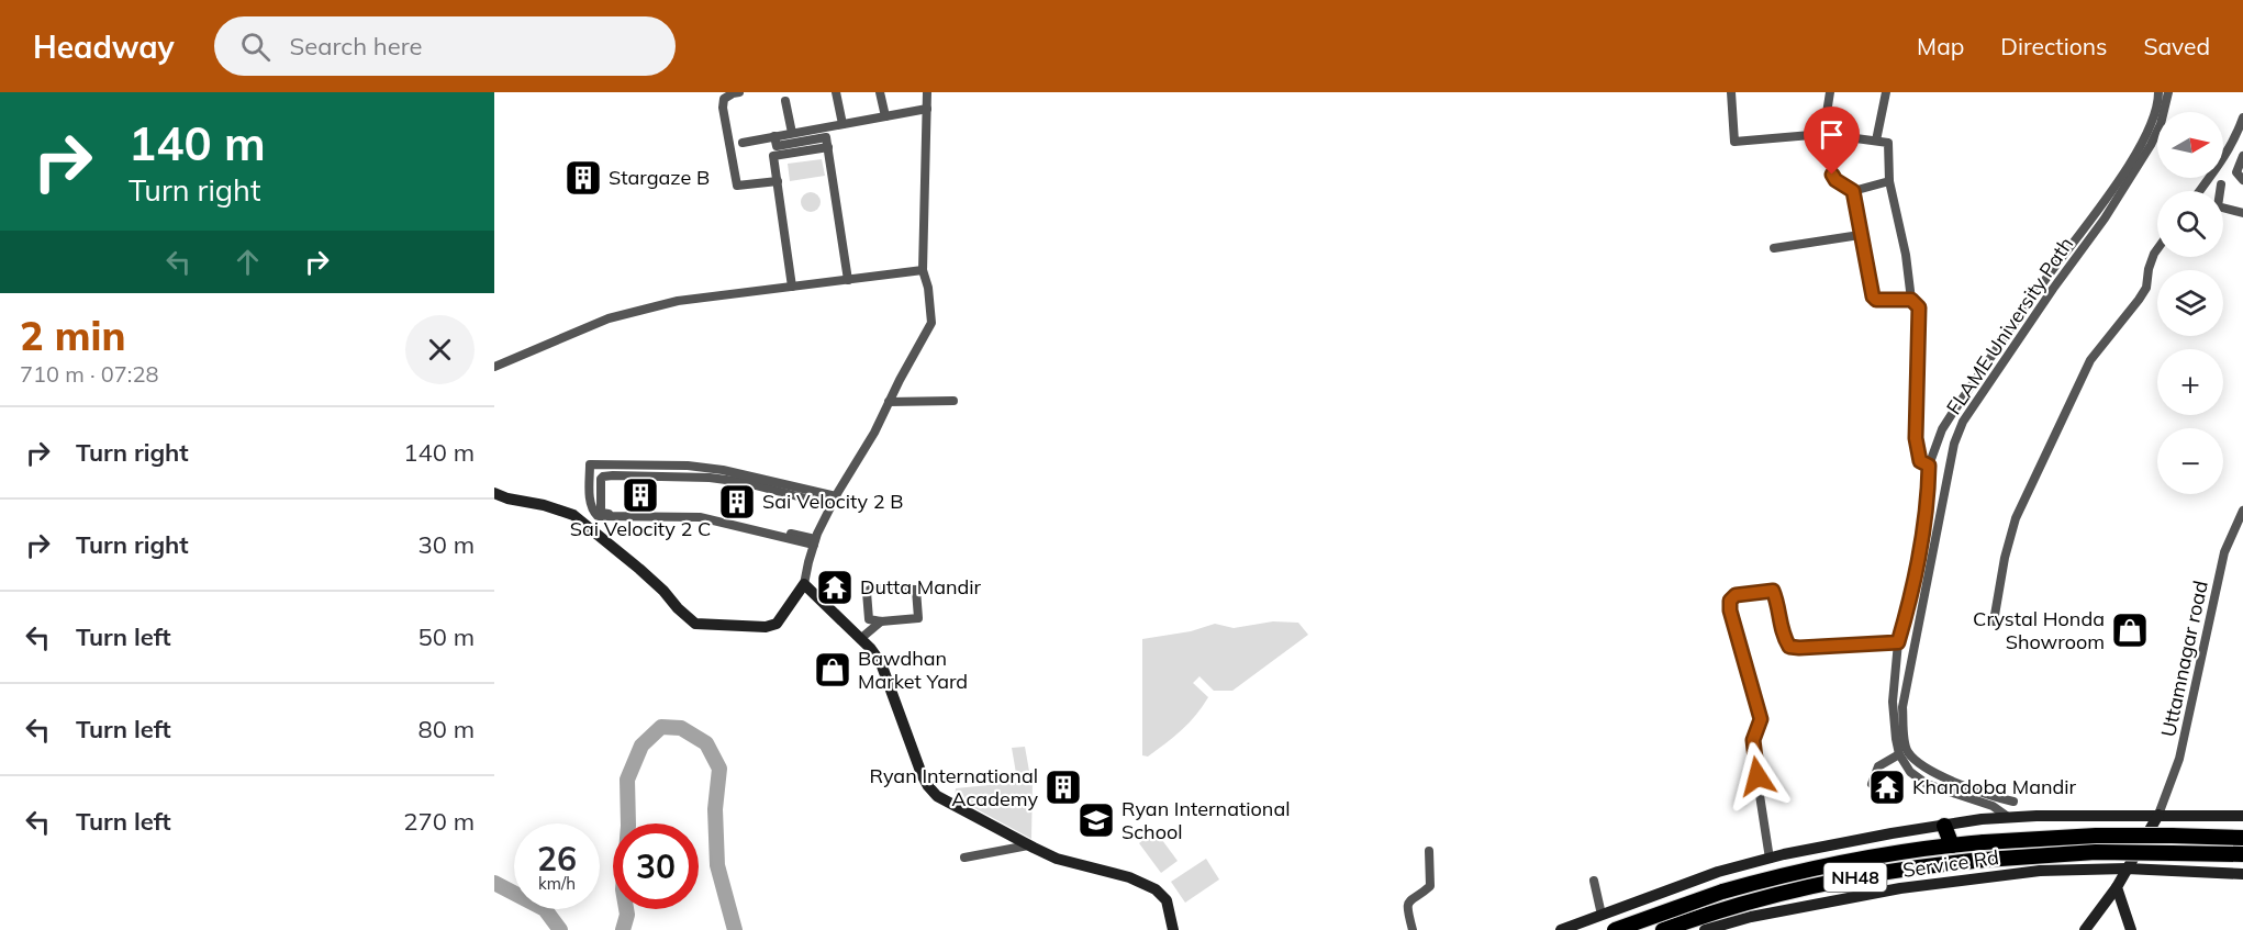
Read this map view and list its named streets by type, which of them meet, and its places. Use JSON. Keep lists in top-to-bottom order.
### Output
{
  "streets": {
    "highway": ["NH48"],
    "street": ["FLAME University Path", "Uttamnagar road", "Service Rd"]
  },
  "places": {
    "building": [
      "Stargaze B",
      "Sai Velocity 2 C",
      "Sai Velocity 2 B",
      "Ryan International Academy"
    ],
    "temple": ["Dutta Mandir", "Khandoba Mandir"],
    "shop": ["Crystal Honda Showroom", "Bawdhan Market Yard"],
    "school or university": ["Ryan International School"]
  },
  "north": "right",
  "page": {
    "header": "Headway",
    "search": "Search here",
    "nav": ["Map", "Directions", "Saved"],
    "turn": ["140 m", "Turn right"],
    "map_buttons": ["+", "−"],
    "heading": ["2 min", "710 m · 07:28"],
    "list": [
      {
        "name": "Turn right",
        "value": "140 m"
      },
      {
        "name": "Turn right",
        "value": "30 m"
      },
      {
        "name": "Turn left",
        "value": "50 m"
      },
      {
        "name": "Turn left",
        "value": "80 m"
      },
      {
        "name": "Turn left",
        "value": "270 m"
      }
    ],
    "speed": "26 km/h",
    "limit": "30"
  }
}
